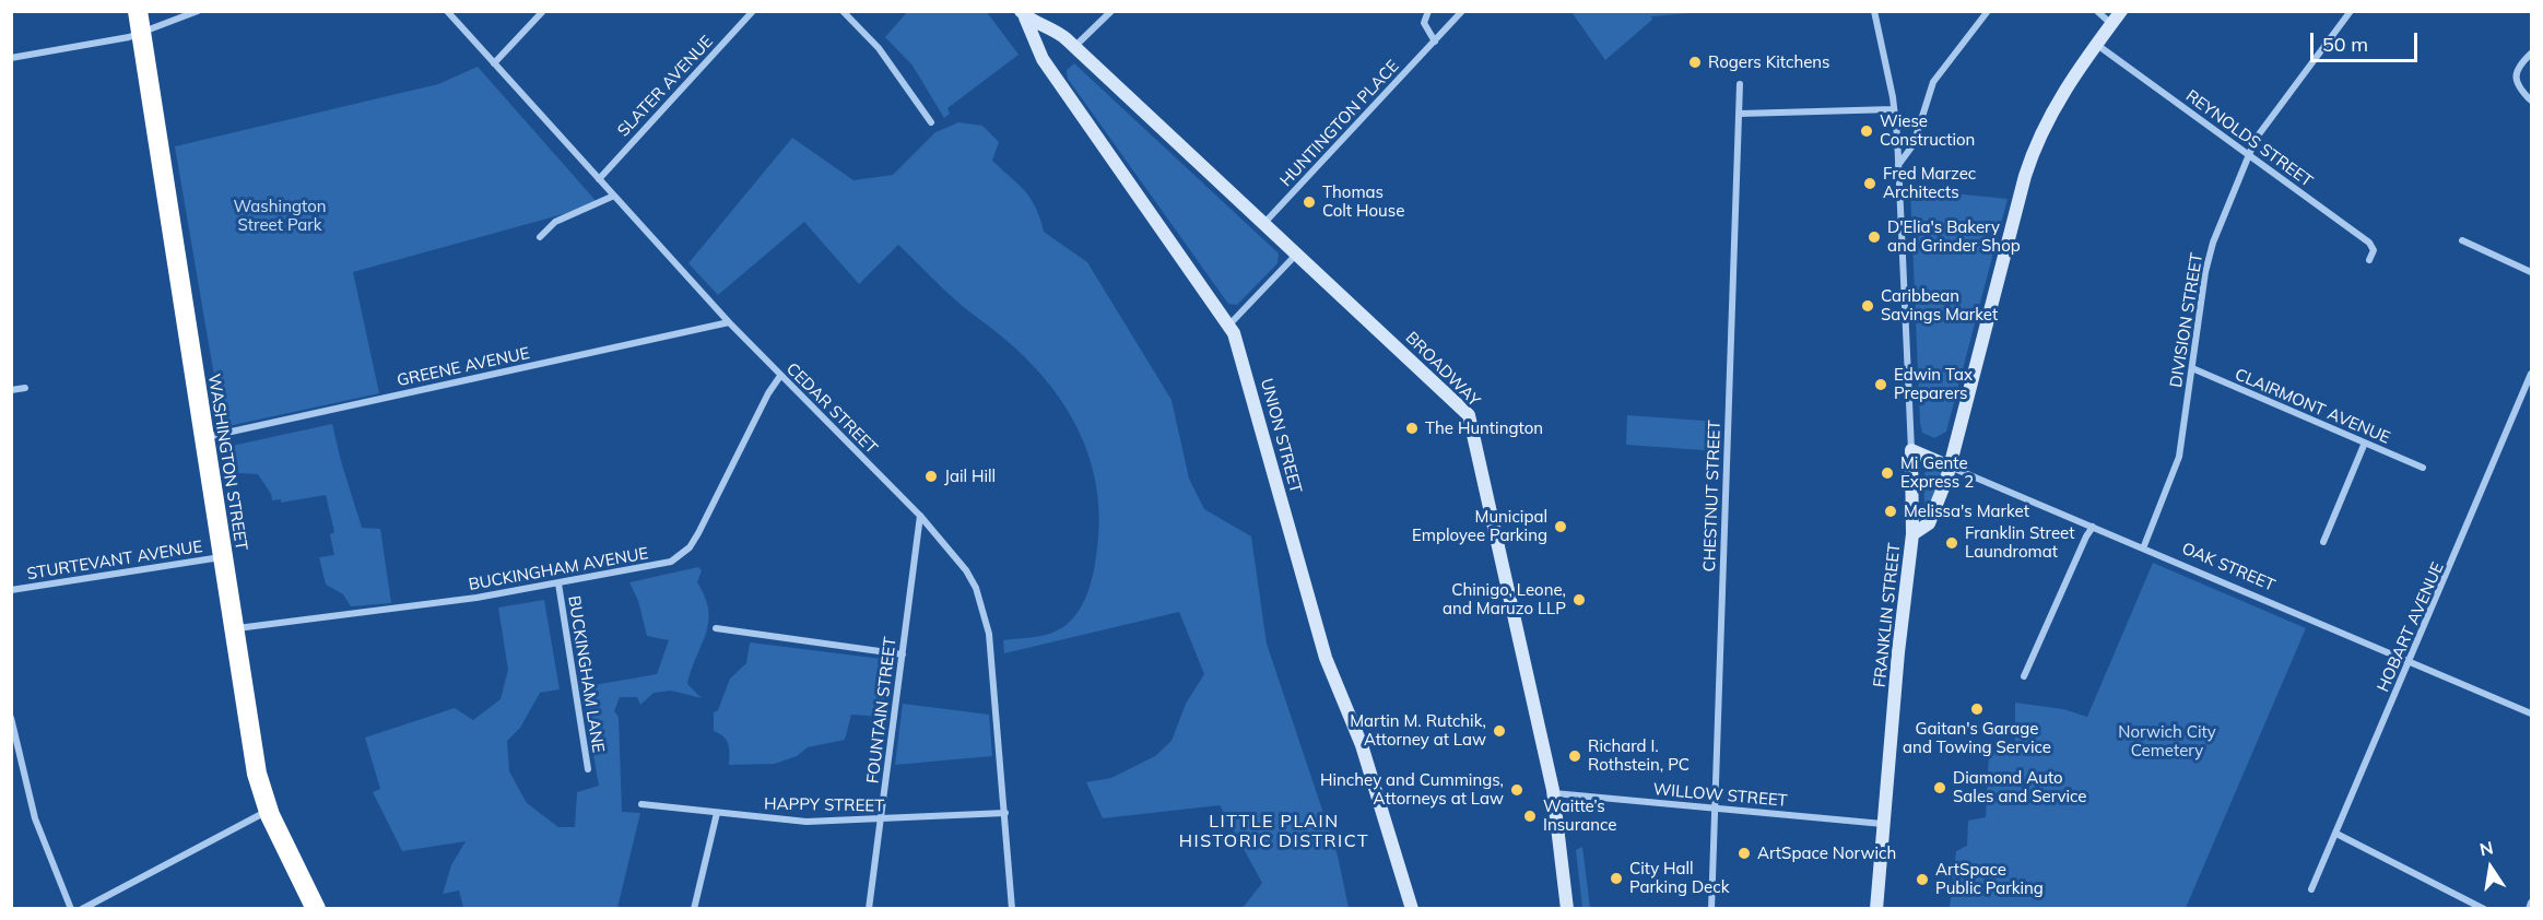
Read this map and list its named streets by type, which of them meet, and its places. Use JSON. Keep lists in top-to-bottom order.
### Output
{
  "streets": {
    "highway": ["WASHINGTON STREET"],
    "main road": [
      "BROADWAY",
      "UNION STREET",
      "OAK STREET",
      "FRANKLIN STREET"
    ],
    "street": [
      "SLATER AVENUE",
      "HUNTINGTON PLACE",
      "REYNOLDS STREET",
      "DIVISION STREET",
      "GREENE AVENUE",
      "CLAIRMONT AVENUE",
      "CEDAR STREET",
      "CHESTNUT STREET",
      "STURTEVANT AVENUE",
      "BUCKINGHAM AVENUE",
      "HOBART AVENUE",
      "BUCKINGHAM LANE",
      "FOUNTAIN STREET",
      "WILLOW STREET",
      "HAPPY STREET"
    ]
  },
  "crossings": [
    ["SLATER AVENUE", "CEDAR STREET"],
    ["HUNTINGTON PLACE", "BROADWAY"],
    ["REYNOLDS STREET", "DIVISION STREET"],
    ["DIVISION STREET", "CLAIRMONT AVENUE"],
    ["DIVISION STREET", "OAK STREET"],
    ["GREENE AVENUE", "CEDAR STREET"],
    ["GREENE AVENUE", "WASHINGTON STREET"],
    ["BROADWAY", "UNION STREET"],
    ["BROADWAY", "WILLOW STREET"],
    ["CEDAR STREET", "BUCKINGHAM AVENUE"],
    ["CEDAR STREET", "FOUNTAIN STREET"],
    ["CEDAR STREET", "HAPPY STREET"],
    ["WASHINGTON STREET", "STURTEVANT AVENUE"],
    ["WASHINGTON STREET", "BUCKINGHAM AVENUE"],
    ["CHESTNUT STREET", "WILLOW STREET"],
    ["OAK STREET", "FRANKLIN STREET"],
    ["OAK STREET", "HOBART AVENUE"],
    ["BUCKINGHAM AVENUE", "BUCKINGHAM LANE"],
    ["FRANKLIN STREET", "WILLOW STREET"],
    ["FOUNTAIN STREET", "HAPPY STREET"]
  ],
  "districts": ["LITTLE PLAIN HISTORIC DISTRICT"],
  "parks": ["Washington Street Park", "Norwich City Cemetery"],
  "places": [
    "Rogers Kitchens",
    "Wiese Construction",
    "Fred Marzec Architects",
    "Thomas Colt House",
    "D'Elia's Bakery and Grinder Shop",
    "Caribbean Savings Market",
    "Edwin Tax Preparers",
    "The Huntington",
    "Mi Gente Express 2",
    "Jail Hill",
    "Melissa's Market",
    "Municipal Employee Parking",
    "Franklin Street Laundromat",
    "Chinigo, Leone, and Maruzo LLP",
    "Gaitan's Garage and Towing Service",
    "Martin M. Rutchik, Attorney at Law",
    "Richard I. Rothstein, PC",
    "Diamond Auto Sales and Service",
    "Hinchey and Cummings, Attorneys at Law",
    "Waitte’s Insurance",
    "ArtSpace Norwich",
    "City Hall Parking Deck",
    "ArtSpace Public Parking"
  ],
  "scale_bar": "50 m",
  "north": "top"
}
